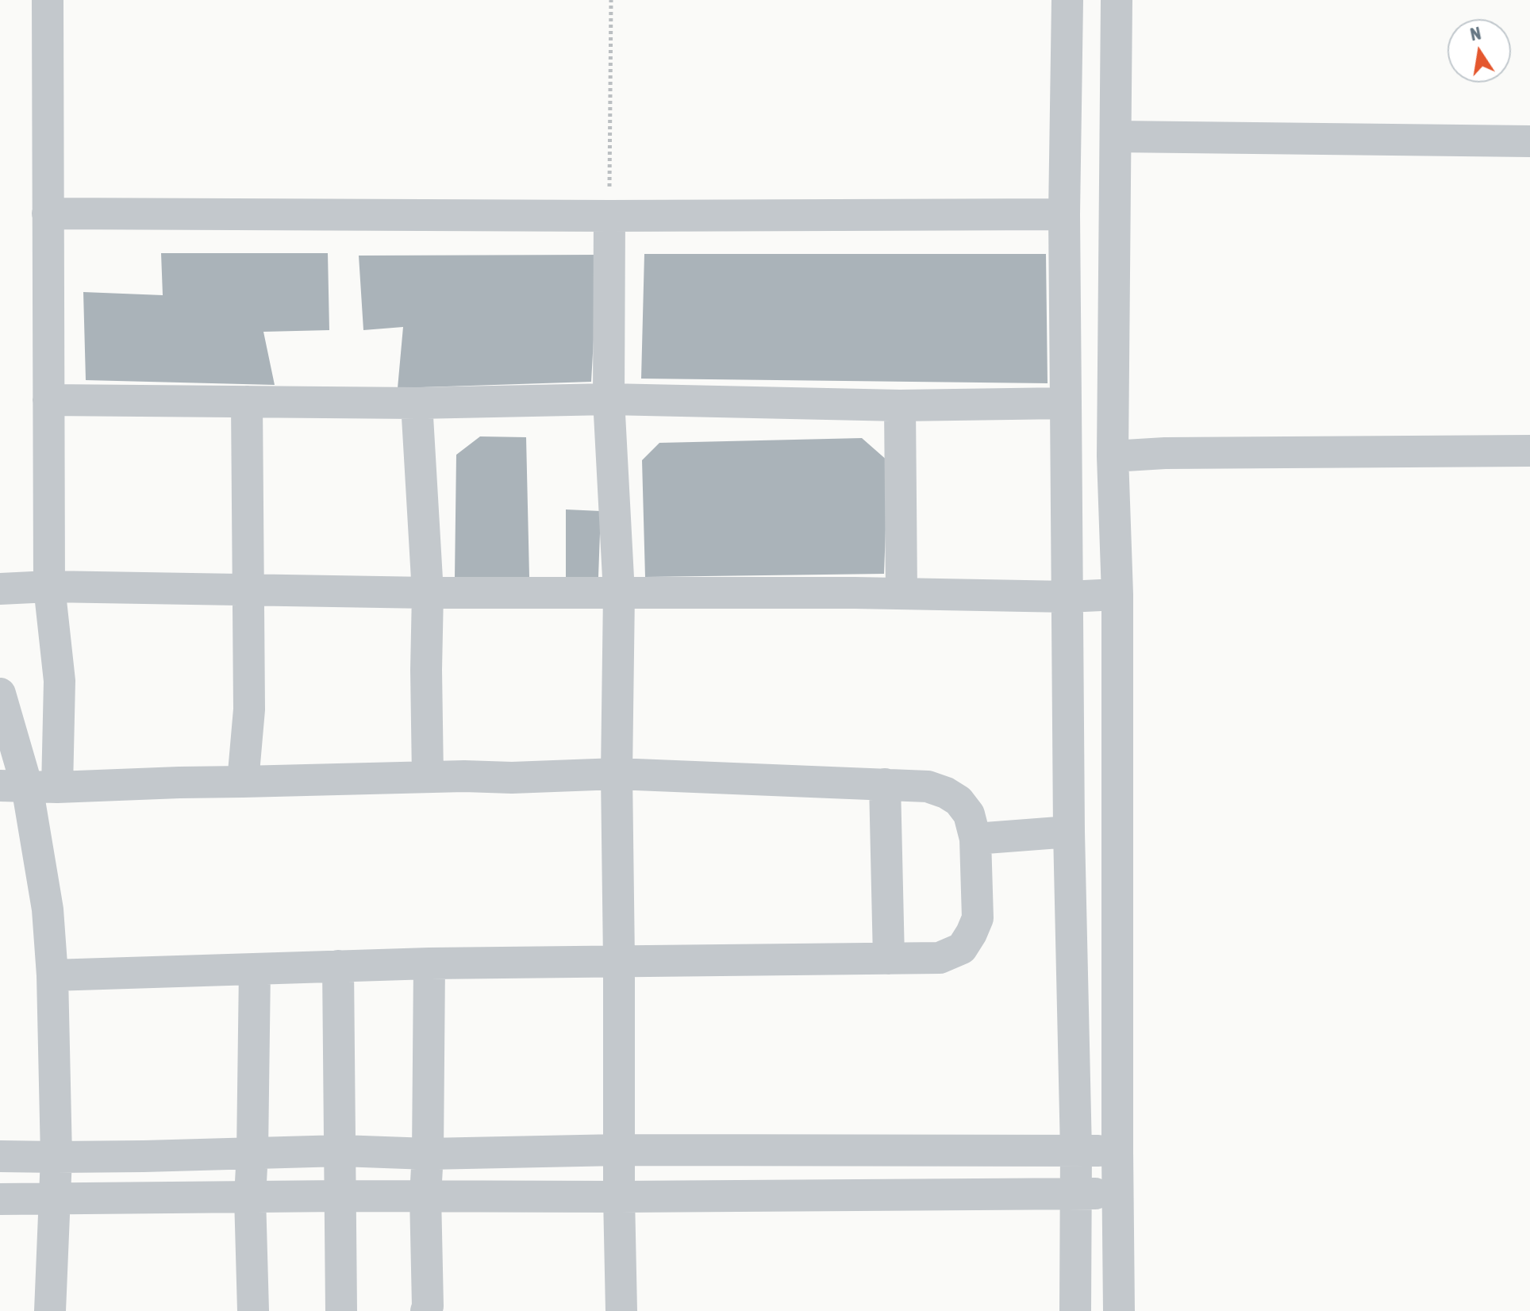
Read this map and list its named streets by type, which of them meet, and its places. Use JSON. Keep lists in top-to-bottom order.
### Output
{
  "north": "top"
}
